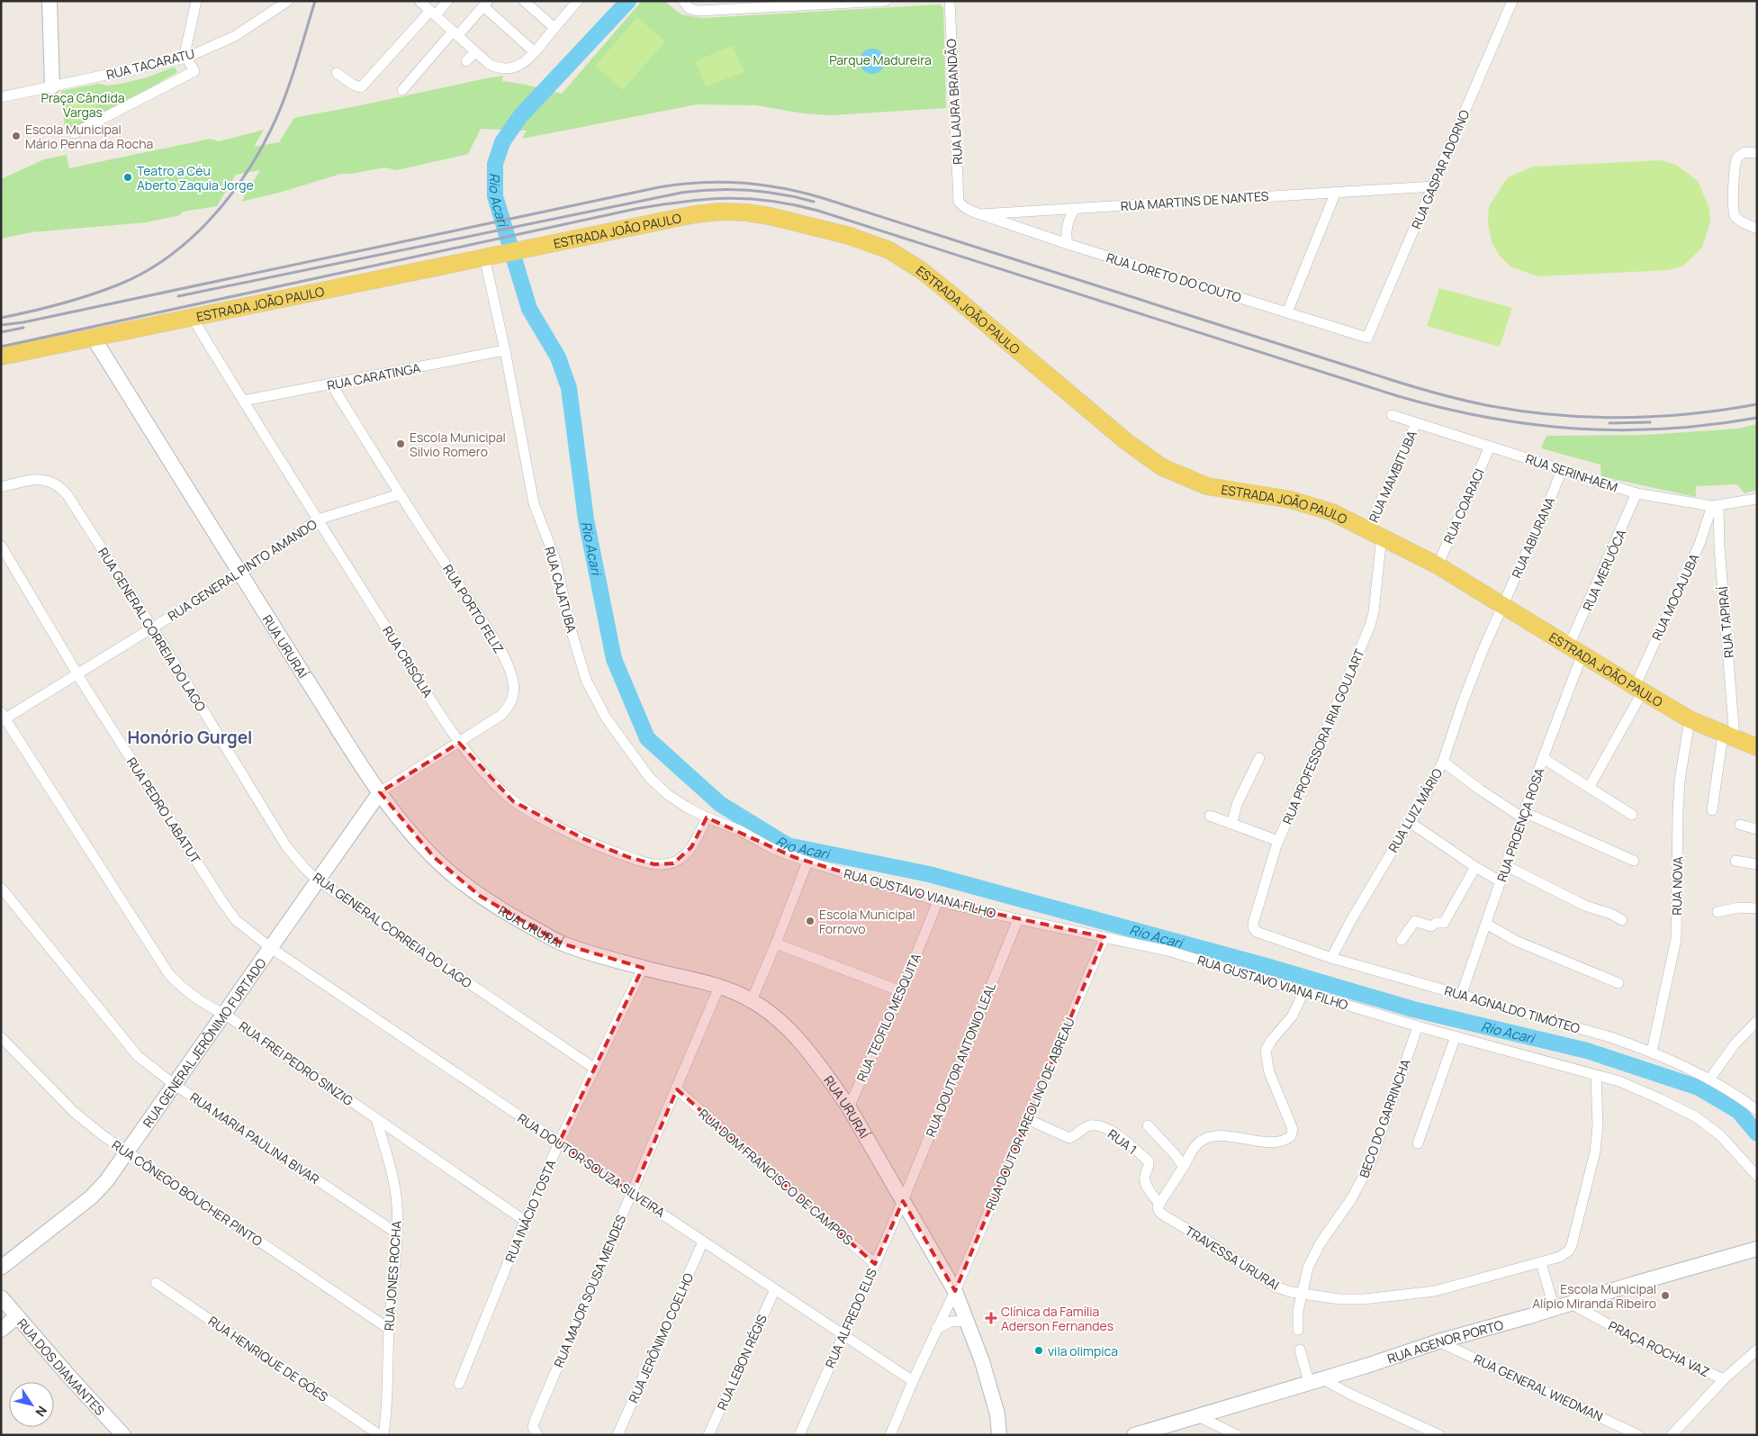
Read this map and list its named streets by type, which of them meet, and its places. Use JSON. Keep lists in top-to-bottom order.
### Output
{
  "streets": {
    "main road": ["ESTRADA JOÃO PAULO"],
    "street": [
      "RUA TACARATU",
      "RUA LAURA BRANDÃO",
      "RUA GASPAR ADORNO",
      "RUA MARTINS DE NANTES",
      "RUA LORETO DO COUTO",
      "RUA CARATINGA",
      "RUA SERINHAEM",
      "RUA MAMBITUBA",
      "RUA COARACI",
      "RUA ABIURANA",
      "RUA GENERAL PINTO AMANDO",
      "RUA MERUÓCA",
      "RUA CAJATUBA",
      "RUA MOCAJUBA",
      "RUA PORTO FELIZ",
      "RUA TAPIRAÍ",
      "RUA GENERAL CORREIA DO LAGO",
      "RUA URURAÍ",
      "RUA CRISÓLIA",
      "RUA PROFESSORA IRIA GOULART",
      "RUA PEDRO LABATUT",
      "RUA LUIZ MÁRIO",
      "RUA PROENÇA ROSA",
      "RUA NOVA",
      "RUA GUSTAVO VIANA FILHO",
      "RUA AGNALDO TIMÓTEO",
      "RUA TEOFILO MESQUITA",
      "RUA GENERAL JERÔNIMO FURTADO",
      "RUA DOUTOR ANTONIO LEAL",
      "RUA FREI PEDRO SINZIG",
      "RUA DOUTOR AREOLINO DE ABREAU",
      "BECO DO GARRINCHA",
      "RUA MARIA PAULINA BIVAR",
      "RUA 1",
      "RUA DOUTOR SOUZA SILVEIRA",
      "RUA DOM FRANCISCO DE CAMPOS",
      "RUA CÔNEGO BOUCHER PINTO",
      "RUA INÁCIO TOSTA",
      "TRAVESSA URURAI",
      "RUA JONES ROCHA",
      "RUA MAJOR SOUSA MENDES",
      "RUA ALFREDO ELIS",
      "RUA JERÔNIMO COELHO",
      "RUA AGENOR PORTO",
      "PRAÇA ROCHA VAZ",
      "RUA HENRIQUE DE GÓES",
      "RUA LEBON RÉGIS",
      "RUA DOS DIAMANTES",
      "RUA GENERAL WIEDMAN"
    ]
  },
  "crossings": [
    ["RUA LAURA BRANDÃO", "RUA MARTINS DE NANTES"],
    ["RUA LAURA BRANDÃO", "RUA LORETO DO COUTO"],
    ["RUA GASPAR ADORNO", "RUA MARTINS DE NANTES"],
    ["RUA GASPAR ADORNO", "RUA LORETO DO COUTO"],
    ["RUA MARTINS DE NANTES", "RUA LORETO DO COUTO"],
    ["ESTRADA JOÃO PAULO", "RUA MAMBITUBA"],
    ["ESTRADA JOÃO PAULO", "RUA COARACI"],
    ["ESTRADA JOÃO PAULO", "RUA ABIURANA"],
    ["ESTRADA JOÃO PAULO", "RUA MERUÓCA"],
    ["ESTRADA JOÃO PAULO", "RUA CAJATUBA"],
    ["ESTRADA JOÃO PAULO", "RUA MOCAJUBA"],
    ["ESTRADA JOÃO PAULO", "RUA TAPIRAÍ"],
    ["ESTRADA JOÃO PAULO", "RUA URURAÍ"],
    ["ESTRADA JOÃO PAULO", "RUA CRISÓLIA"],
    ["ESTRADA JOÃO PAULO", "RUA PROFESSORA IRIA GOULART"],
    ["ESTRADA JOÃO PAULO", "RUA LUIZ MÁRIO"],
    ["ESTRADA JOÃO PAULO", "RUA PROENÇA ROSA"],
    ["ESTRADA JOÃO PAULO", "RUA NOVA"],
    ["RUA CARATINGA", "RUA CAJATUBA"],
    ["RUA CARATINGA", "RUA PORTO FELIZ"],
    ["RUA CARATINGA", "RUA CRISÓLIA"],
    ["RUA SERINHAEM", "RUA MAMBITUBA"],
    ["RUA SERINHAEM", "RUA COARACI"],
    ["RUA SERINHAEM", "RUA ABIURANA"],
    ["RUA SERINHAEM", "RUA MERUÓCA"],
    ["RUA SERINHAEM", "RUA MOCAJUBA"],
    ["RUA SERINHAEM", "RUA TAPIRAÍ"],
    ["RUA MAMBITUBA", "RUA PROFESSORA IRIA GOULART"],
    ["RUA ABIURANA", "RUA LUIZ MÁRIO"],
    ["RUA GENERAL PINTO AMANDO", "RUA PORTO FELIZ"],
    ["RUA GENERAL PINTO AMANDO", "RUA GENERAL CORREIA DO LAGO"],
    ["RUA GENERAL PINTO AMANDO", "RUA URURAÍ"],
    ["RUA GENERAL PINTO AMANDO", "RUA CRISÓLIA"],
    ["RUA GENERAL PINTO AMANDO", "RUA PEDRO LABATUT"],
    ["RUA GENERAL PINTO AMANDO", "RUA FREI PEDRO SINZIG"],
    ["RUA MERUÓCA", "RUA PROENÇA ROSA"],
    ["RUA CAJATUBA", "RUA CRISÓLIA"],
    ["RUA CAJATUBA", "RUA GUSTAVO VIANA FILHO"],
    ["RUA MOCAJUBA", "RUA TAPIRAÍ"],
    ["RUA PORTO FELIZ", "RUA URURAÍ"],
    ["RUA PORTO FELIZ", "RUA CRISÓLIA"],
    ["RUA PORTO FELIZ", "RUA GENERAL JERÔNIMO FURTADO"],
    ["RUA GENERAL CORREIA DO LAGO", "RUA GENERAL JERÔNIMO FURTADO"],
    ["RUA GENERAL CORREIA DO LAGO", "RUA INÁCIO TOSTA"],
    ["RUA URURAÍ", "RUA TEOFILO MESQUITA"],
    ["RUA URURAÍ", "RUA GENERAL JERÔNIMO FURTADO"],
    ["RUA URURAÍ", "RUA DOUTOR ANTONIO LEAL"],
    ["RUA URURAÍ", "RUA DOUTOR AREOLINO DE ABREAU"],
    ["RUA URURAÍ", "RUA INÁCIO TOSTA"],
    ["RUA URURAÍ", "RUA MAJOR SOUSA MENDES"],
    ["RUA URURAÍ", "RUA ALFREDO ELIS"],
    ["RUA PROFESSORA IRIA GOULART", "RUA AGNALDO TIMÓTEO"],
    ["RUA PEDRO LABATUT", "RUA GENERAL JERÔNIMO FURTADO"],
    ["RUA PEDRO LABATUT", "RUA DOUTOR SOUZA SILVEIRA"],
    ["RUA LUIZ MÁRIO", "RUA AGNALDO TIMÓTEO"],
    ["RUA PROENÇA ROSA", "RUA AGNALDO TIMÓTEO"],
    ["RUA NOVA", "RUA AGNALDO TIMÓTEO"],
    ["RUA GUSTAVO VIANA FILHO", "RUA TEOFILO MESQUITA"],
    ["RUA GUSTAVO VIANA FILHO", "RUA DOUTOR ANTONIO LEAL"],
    ["RUA GUSTAVO VIANA FILHO", "RUA DOUTOR AREOLINO DE ABREAU"],
    ["RUA GUSTAVO VIANA FILHO", "BECO DO GARRINCHA"],
    ["RUA GUSTAVO VIANA FILHO", "TRAVESSA URURAI"],
    ["RUA GENERAL JERÔNIMO FURTADO", "RUA FREI PEDRO SINZIG"],
    ["RUA GENERAL JERÔNIMO FURTADO", "RUA MARIA PAULINA BIVAR"],
    ["RUA GENERAL JERÔNIMO FURTADO", "RUA DOUTOR SOUZA SILVEIRA"],
    ["RUA GENERAL JERÔNIMO FURTADO", "RUA CÔNEGO BOUCHER PINTO"],
    ["RUA DOUTOR ANTONIO LEAL", "RUA ALFREDO ELIS"],
    ["RUA FREI PEDRO SINZIG", "RUA INÁCIO TOSTA"],
    ["RUA FREI PEDRO SINZIG", "RUA JONES ROCHA"],
    ["RUA DOUTOR AREOLINO DE ABREAU", "RUA 1"],
    ["RUA DOUTOR AREOLINO DE ABREAU", "RUA DOUTOR SOUZA SILVEIRA"],
    ["BECO DO GARRINCHA", "TRAVESSA URURAI"],
    ["RUA MARIA PAULINA BIVAR", "RUA JONES ROCHA"],
    ["RUA 1", "TRAVESSA URURAI"],
    ["RUA DOUTOR SOUZA SILVEIRA", "RUA INÁCIO TOSTA"],
    ["RUA DOUTOR SOUZA SILVEIRA", "RUA MAJOR SOUSA MENDES"],
    ["RUA DOUTOR SOUZA SILVEIRA", "RUA ALFREDO ELIS"],
    ["RUA DOUTOR SOUZA SILVEIRA", "RUA JERÔNIMO COELHO"],
    ["RUA DOUTOR SOUZA SILVEIRA", "RUA LEBON RÉGIS"],
    ["RUA DOM FRANCISCO DE CAMPOS", "RUA MAJOR SOUSA MENDES"],
    ["RUA DOM FRANCISCO DE CAMPOS", "RUA ALFREDO ELIS"],
    ["RUA CÔNEGO BOUCHER PINTO", "RUA JONES ROCHA"],
    ["RUA AGENOR PORTO", "PRAÇA ROCHA VAZ"],
    ["RUA AGENOR PORTO", "RUA GENERAL WIEDMAN"]
  ],
  "districts": ["Honório Gurgel"],
  "water": ["Rio Acari"],
  "parks": ["Parque Madureira", "Praça Cândida Vargas"],
  "places": {
    "other": [
      "Escola Municipal Mário Penna da Rocha",
      "Teatro a Céu Aberto Zaquia Jorge",
      "Escola Municipal Silvio Romero",
      "Escola Municipal Fornovo",
      "Escola Municipal Alípio Miranda Ribeiro",
      "vila olimpica"
    ],
    "health": ["Clínica da Família Aderson Fernandes"]
  },
  "north": "bottom right"
}
